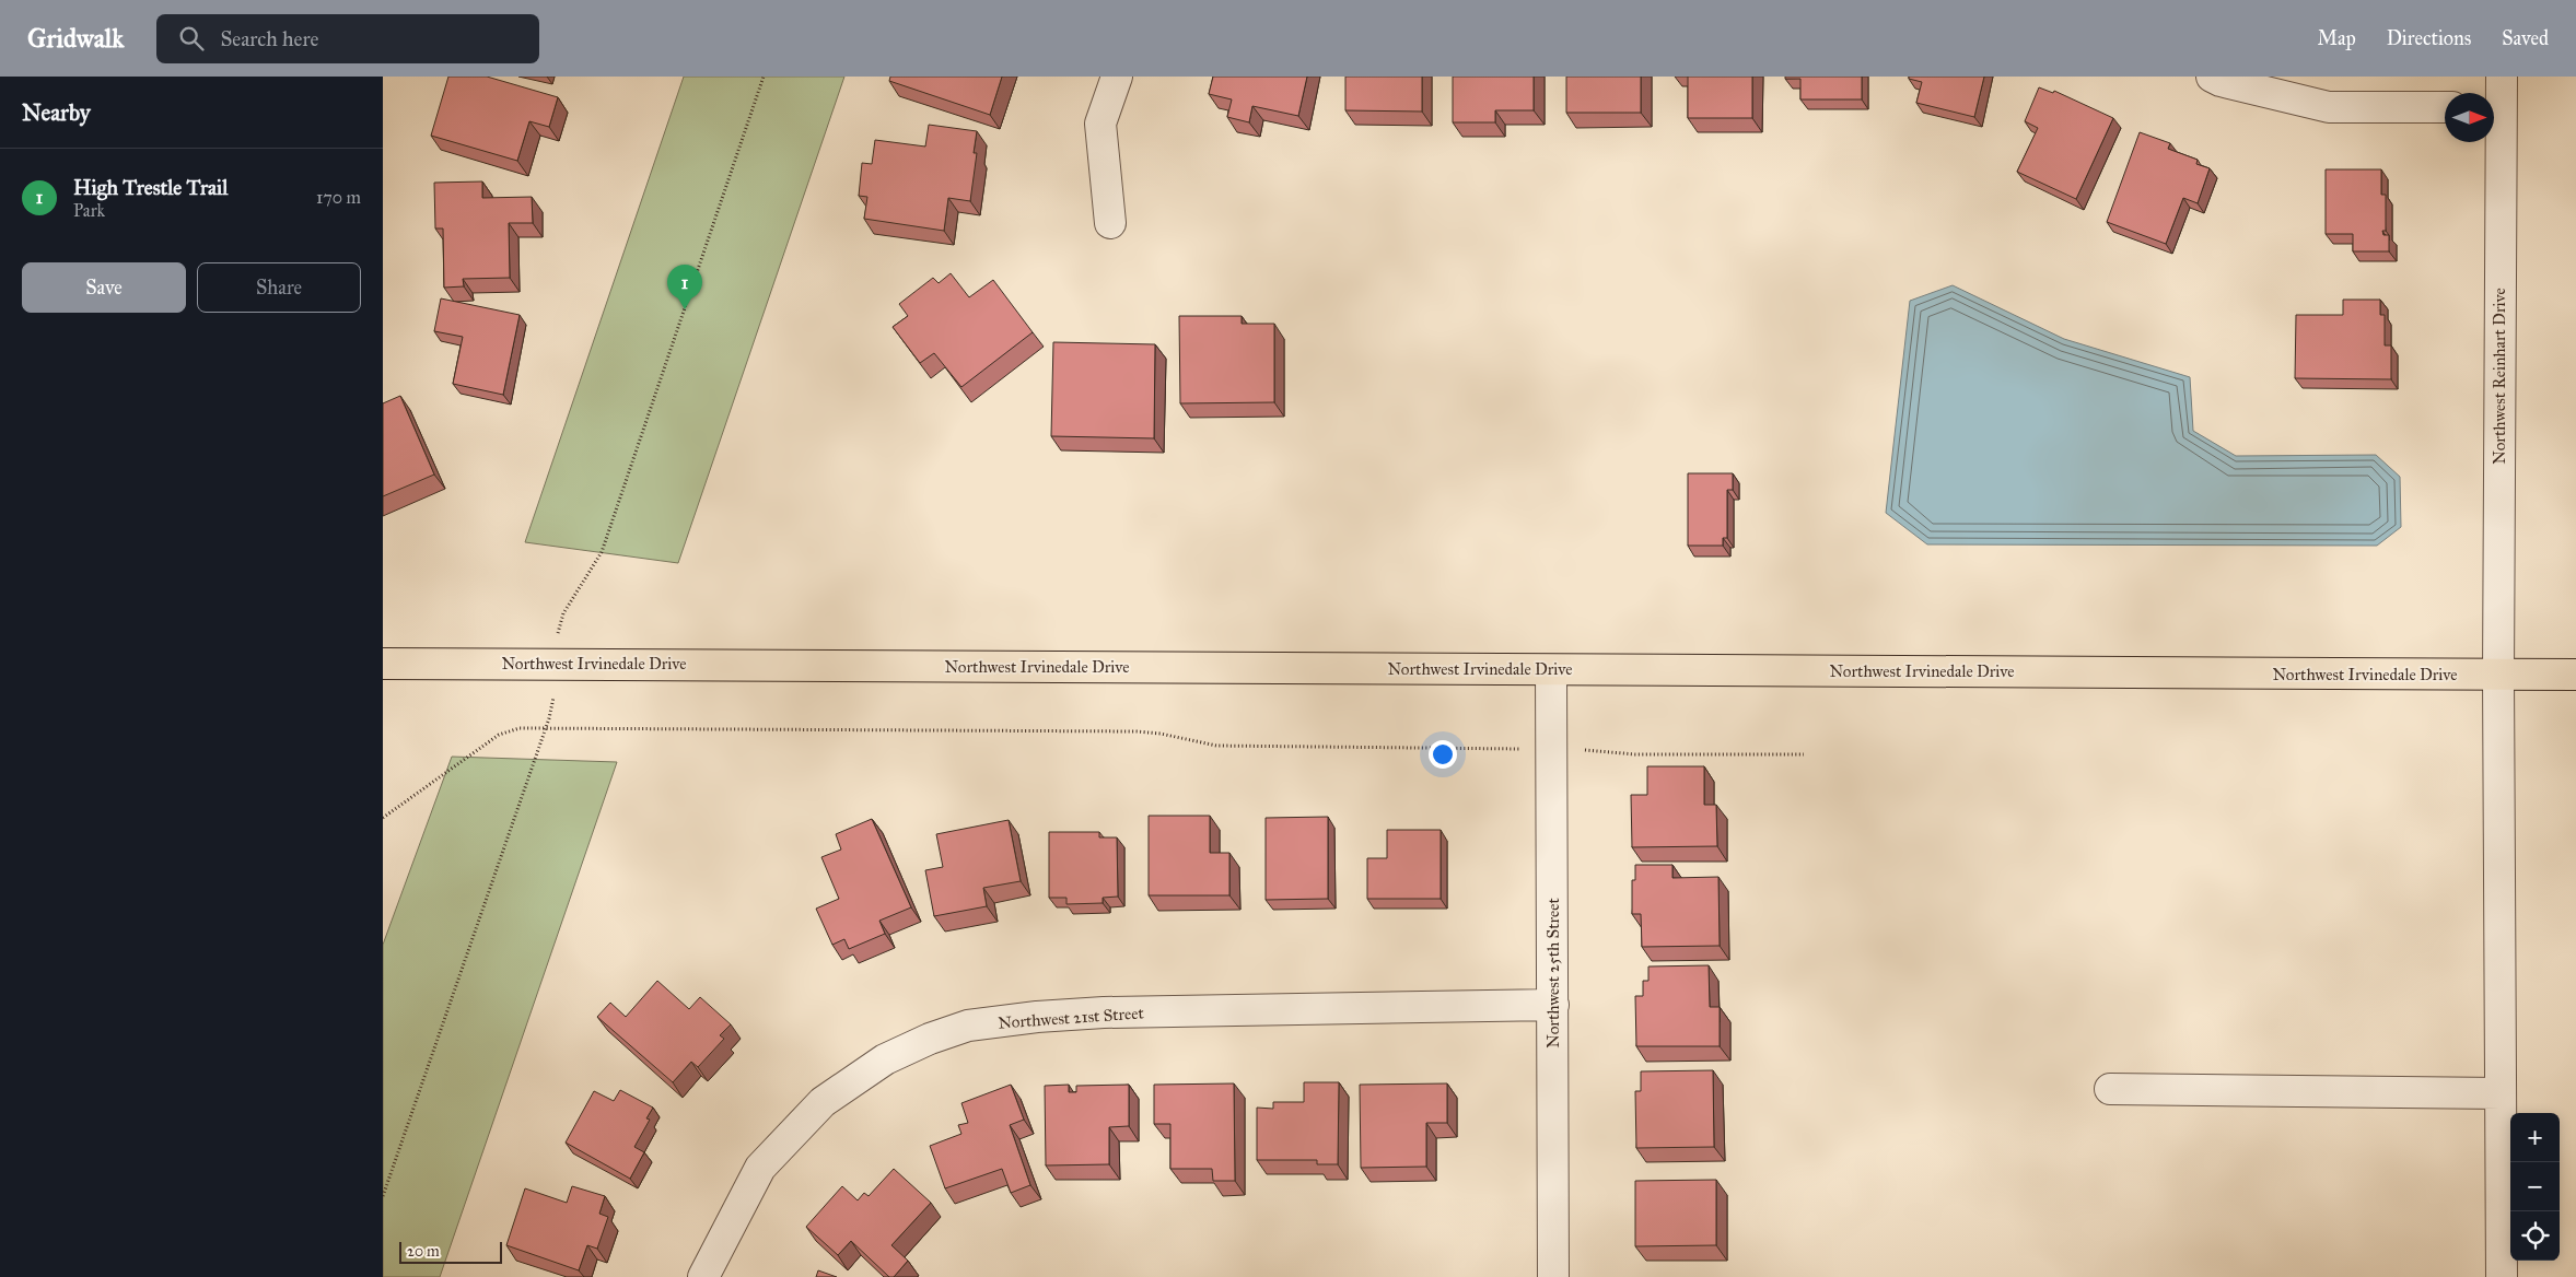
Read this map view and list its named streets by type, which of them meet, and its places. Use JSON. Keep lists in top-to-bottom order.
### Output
{
  "streets": {
    "main road": ["Northwest Irvinedale Drive"],
    "street": ["Northwest Reinhart Drive", "Northwest 25th Street", "Northwest 21st Street"]
  },
  "crossings": [
    ["Northwest Reinhart Drive", "Northwest Irvinedale Drive"],
    ["Northwest Irvinedale Drive", "Northwest 25th Street"],
    ["Northwest 25th Street", "Northwest 21st Street"]
  ],
  "scale_bar": "20 m",
  "north": "right",
  "page": {
    "header": "Gridwalk",
    "search": "Search here",
    "nav": ["Map", "Directions", "Saved"],
    "heading": "Nearby",
    "list": [
      {
        "mark": "1",
        "name": "High Trestle Trail",
        "note": "Park",
        "value": "170 m"
      }
    ],
    "buttons": ["Save", "Share"],
    "pins": "1",
    "map_buttons": ["+", "−"],
    "scale": "20 m"
  }
}
